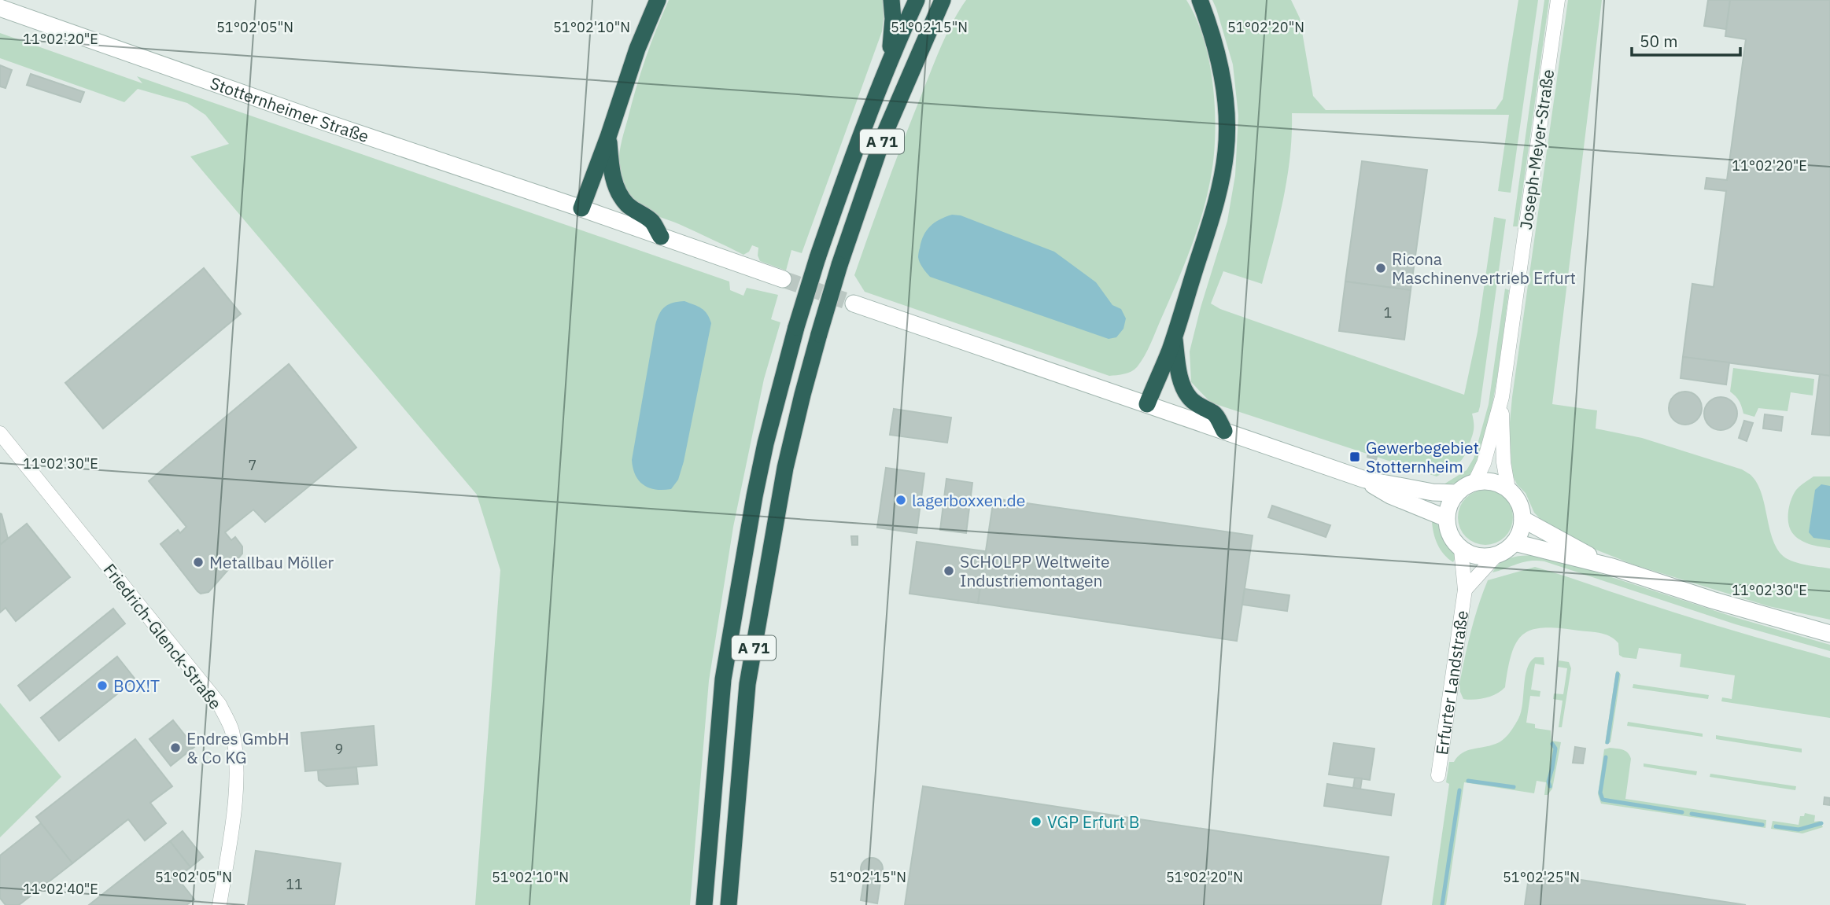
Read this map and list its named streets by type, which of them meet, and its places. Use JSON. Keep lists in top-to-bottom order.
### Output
{
  "streets": {
    "highway": ["A 71"],
    "main road": ["Stotternheimer Straße"],
    "street": ["Joseph-Meyer-Straße", "Friedrich-Glenck-Straße", "Erfurter Landstraße"]
  },
  "crossings": [
    ["Joseph-Meyer-Straße", "Erfurter Landstraße"]
  ],
  "places": {
    "other": [
      "Ricona Maschinenvertrieb Erfurt",
      "lagerboxxen.de",
      "Metallbau Möller",
      "SCHOLPP Weltweite Industriemontagen",
      "BOX!T",
      "Endres GmbH & Co KG",
      "VGP Erfurt B"
    ],
    "transit": ["Gewerbegebiet Stotternheim"]
  },
  "house_numbers": [
    "1",
    "7",
    "9",
    "11"
  ],
  "scale_bar": "50 m",
  "coordinates": [
    "51°02'05\"N",
    "51°02'10\"N",
    "51°02'15\"N",
    "51°02'20\"N",
    "11°02'20\"E",
    "11°02'30\"E",
    "51°02'25\"N",
    "11°02'40\"E"
  ]
}
